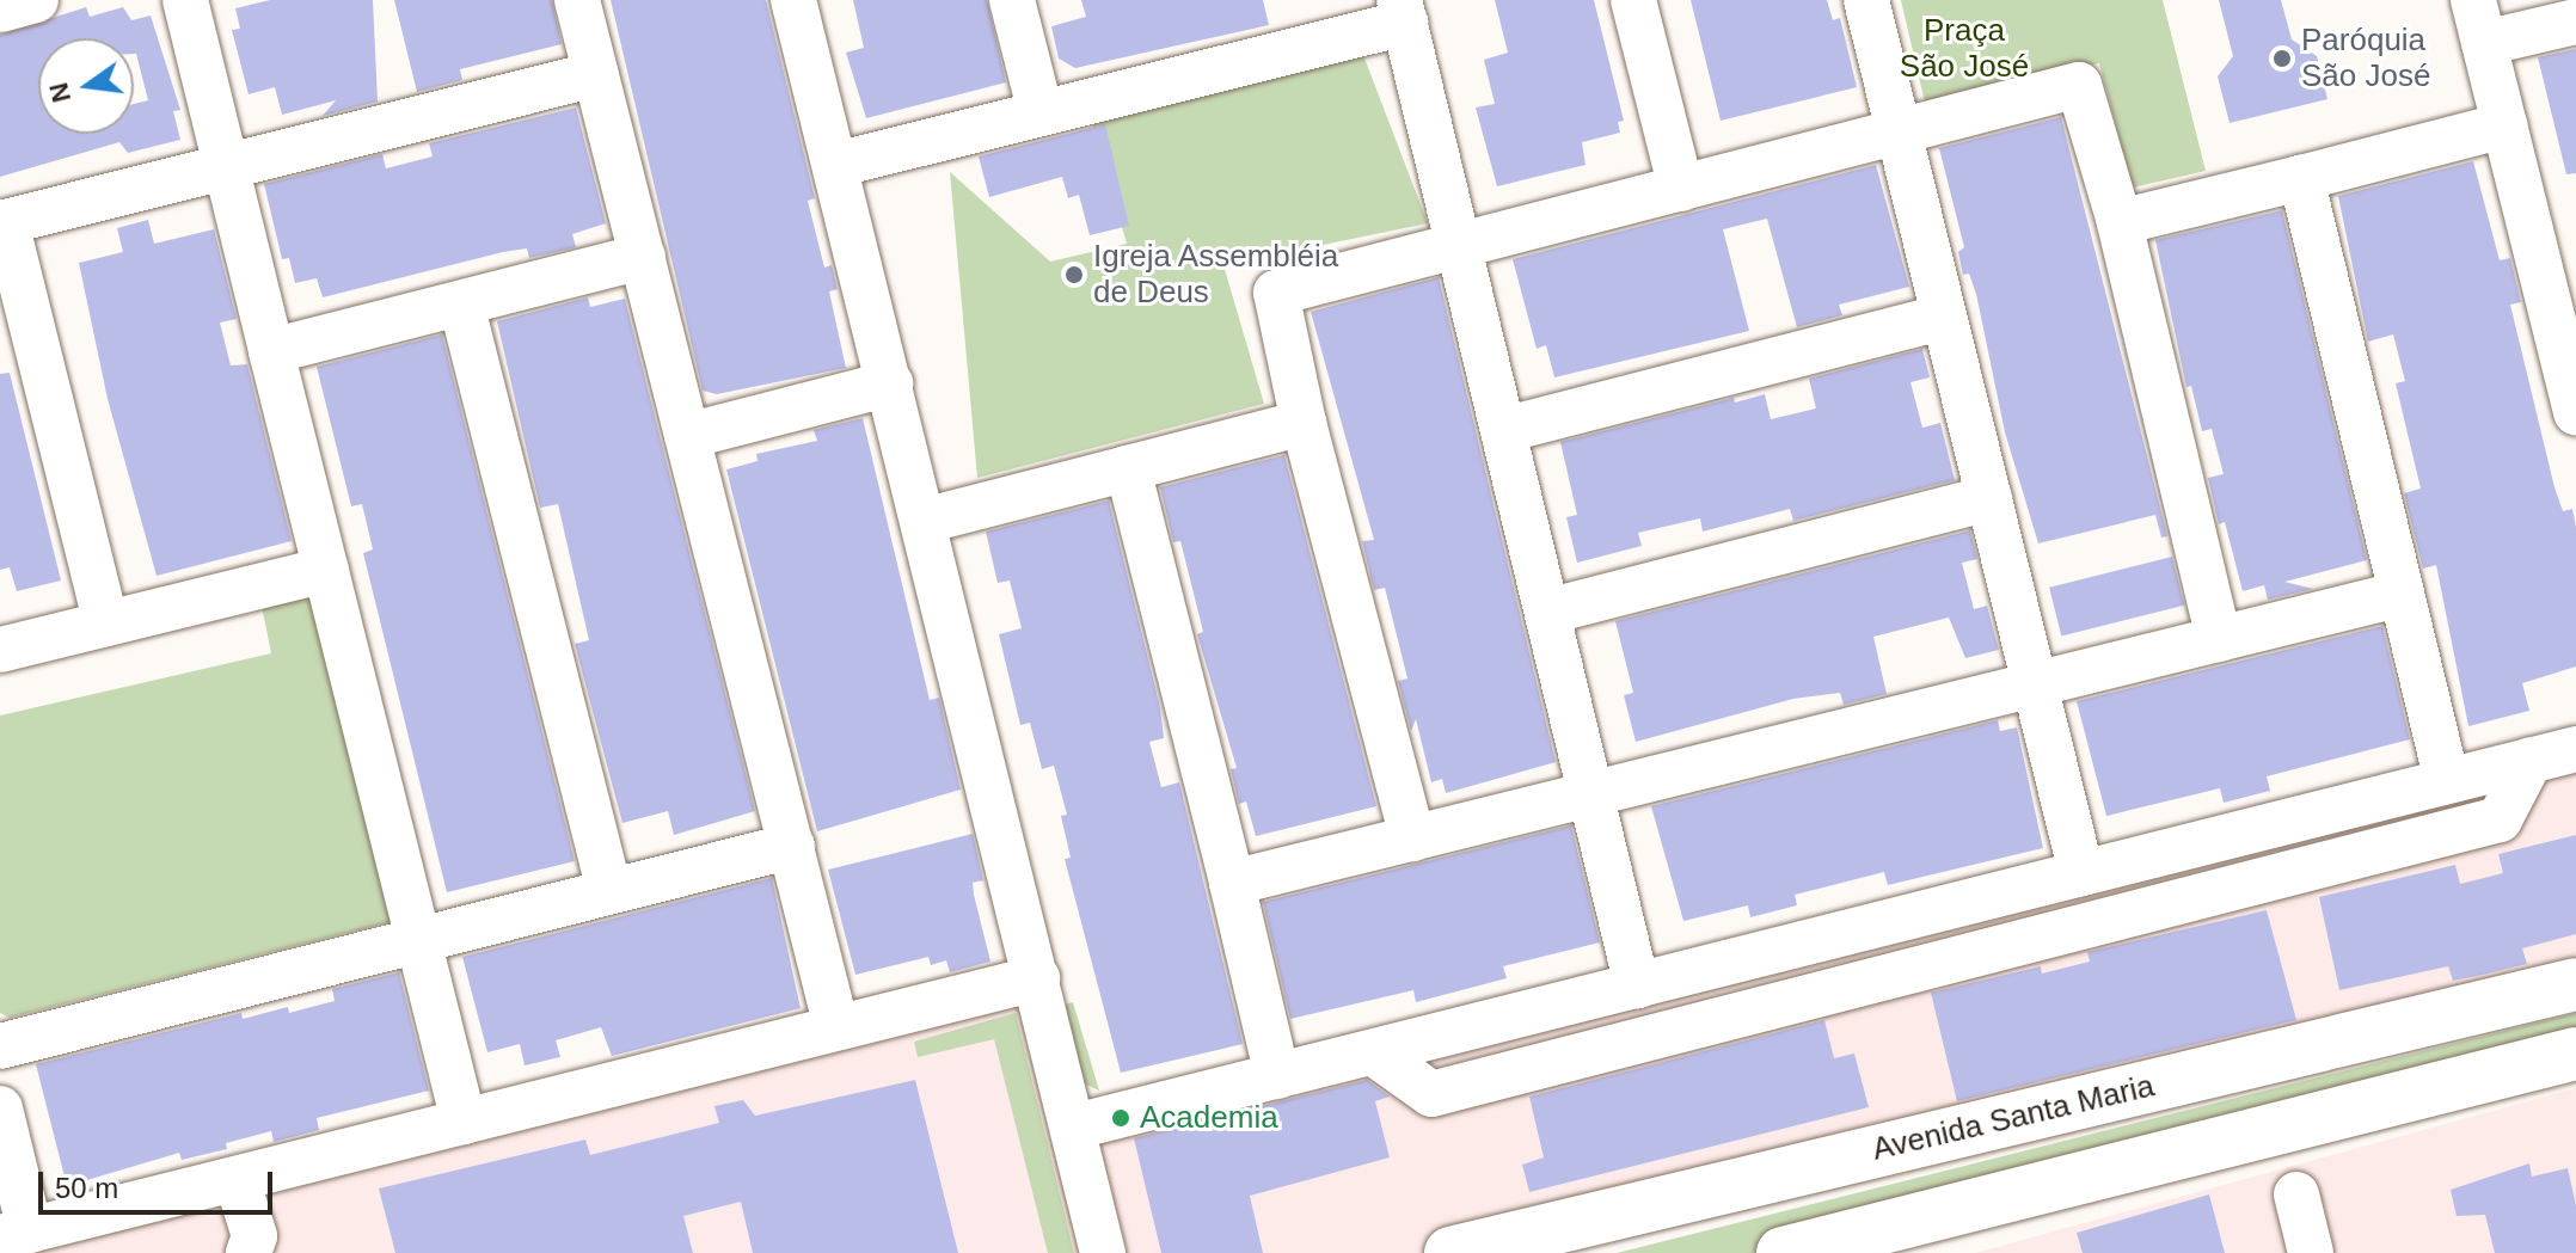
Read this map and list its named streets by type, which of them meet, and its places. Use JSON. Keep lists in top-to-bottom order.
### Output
{
  "streets": {
    "main road": ["Avenida Santa Maria"]
  },
  "parks": ["Praça São José"],
  "places": ["Paróquia São José", "Igreja Assembléia de Deus", "Academia"],
  "scale_bar": "50 m",
  "north": "left"
}
